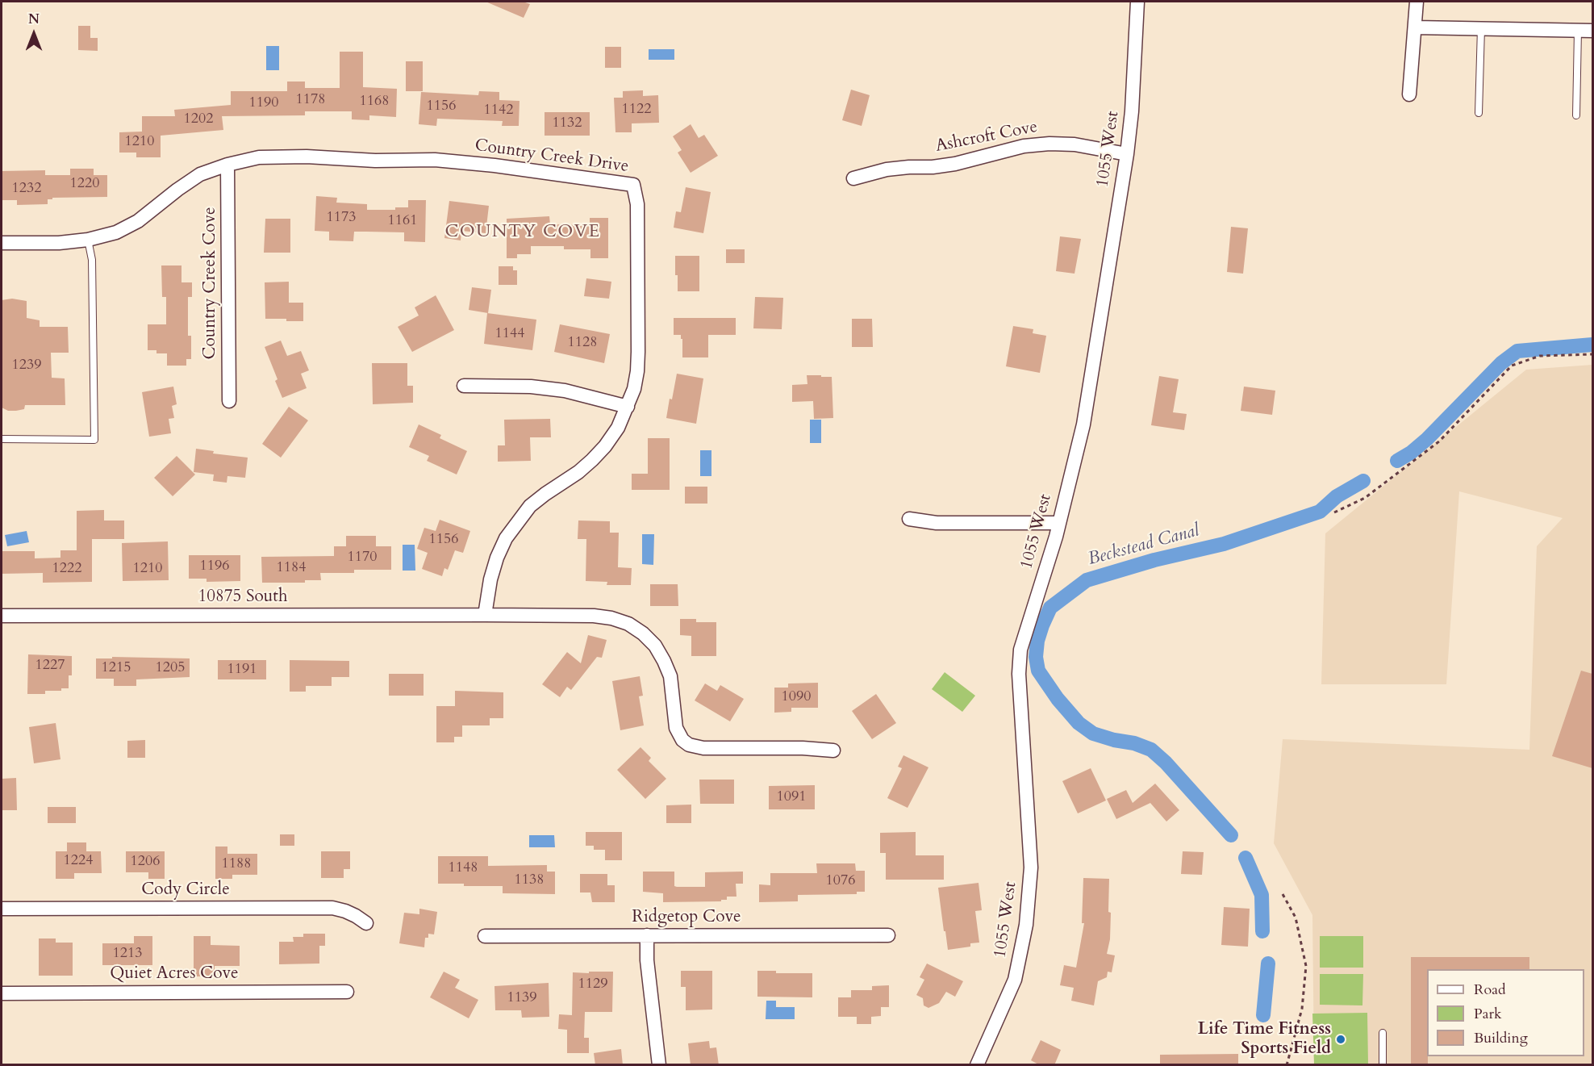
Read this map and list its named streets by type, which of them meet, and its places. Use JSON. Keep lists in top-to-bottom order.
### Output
{
  "streets": {
    "street": [
      "Ashcroft Cove",
      "1055 West",
      "Country Creek Drive",
      "Country Creek Cove",
      "10875 South",
      "Cody Circle",
      "Ridgetop Cove",
      "Quiet Acres Cove"
    ]
  },
  "crossings": [
    ["Ashcroft Cove", "1055 West"],
    ["Country Creek Drive", "Country Creek Cove"],
    ["Country Creek Drive", "10875 South"]
  ],
  "districts": ["COUNTY COVE"],
  "water": ["Beckstead Canal"],
  "places": ["Life Time Fitness Sports Field"],
  "house_numbers": [
    "1178",
    "1168",
    "1190",
    "1156",
    "1122",
    "1142",
    "1202",
    "1132",
    "1210",
    "1220",
    "1232",
    "1173",
    "1161",
    "1144",
    "1128",
    "1239",
    "1156",
    "1170",
    "1196",
    "1184",
    "1222",
    "1210",
    "1227",
    "1215",
    "1205",
    "1191",
    "1090",
    "1091",
    "1224",
    "1206",
    "1188",
    "1148",
    "1138",
    "1076",
    "1213",
    "1129",
    "1139"
  ],
  "legend": ["Road", "Park", "Building"],
  "north": "top"
}
